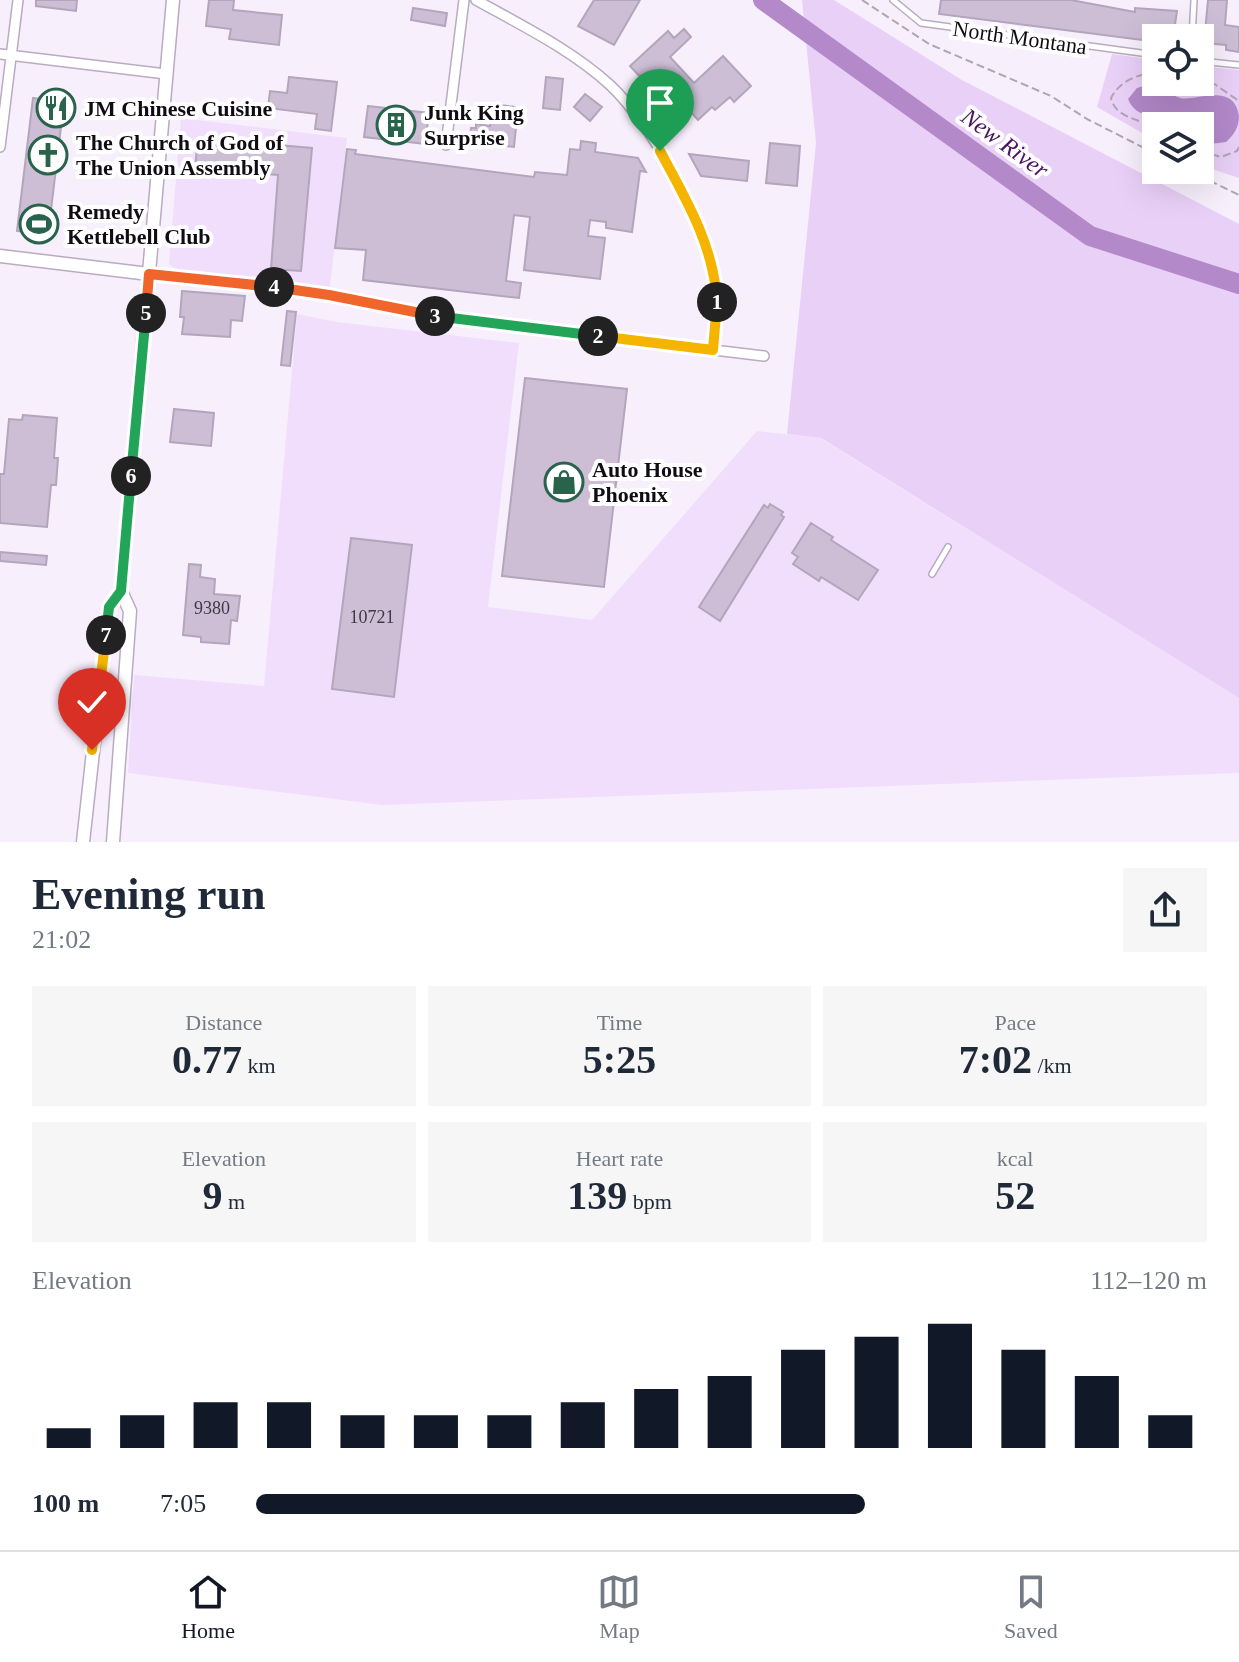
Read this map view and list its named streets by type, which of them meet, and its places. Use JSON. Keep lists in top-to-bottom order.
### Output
{
  "streets": {
    "lane": ["North Montana"]
  },
  "water": ["New River"],
  "places": {
    "restaurant": ["JM Chinese Cuisine"],
    "building": ["Junk King Surprise"],
    "church": ["The Church of God of The Union Assembly"],
    "sports": ["Remedy Kettlebell Club"],
    "shop": ["Auto House Phoenix"]
  },
  "house_numbers": ["9380", "10721"],
  "page": {
    "pins": [
      "4",
      "1",
      "5",
      "3",
      "2",
      "6",
      "7"
    ],
    "heading": ["Evening run", "21:02"],
    "stats": [
      ["Distance", "0.77 km"],
      ["Time", "5:25"],
      ["Pace", "7:02 /km"],
      ["Elevation", "9 m"],
      ["Heart rate", "139 bpm"],
      ["kcal", "52"]
    ],
    "chart": ["Elevation", "112–120 m"],
    "list": [
      {
        "name": "100 m",
        "note": "7:05"
      }
    ],
    "tabs": ["Home", "Map", "Saved"]
  }
}
